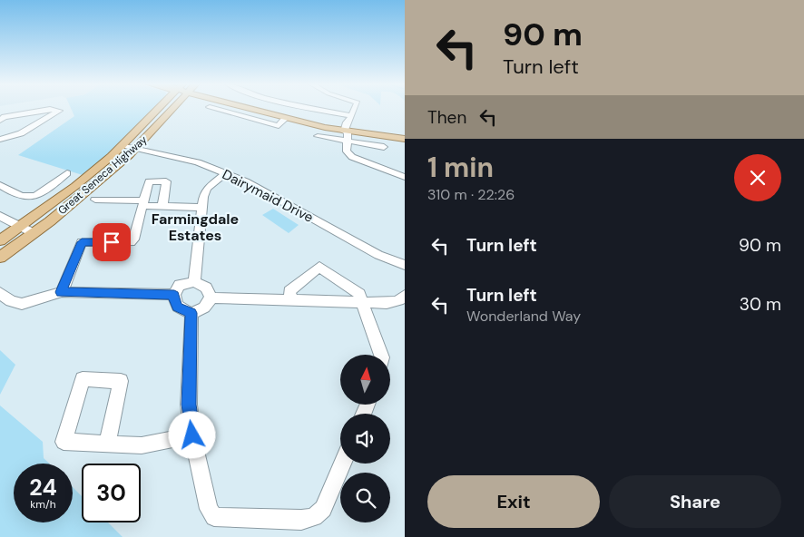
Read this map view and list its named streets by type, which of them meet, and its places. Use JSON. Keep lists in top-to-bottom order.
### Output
{
  "streets": {
    "main road": ["Great Seneca Highway"],
    "street": ["Dairymaid Drive"]
  },
  "crossings": [
    ["Great Seneca Highway", "Dairymaid Drive"]
  ],
  "districts": ["Farmingdale Estates"],
  "north": "top",
  "page": {
    "turn": ["90 m", "Turn left"],
    "then": "Then",
    "heading": ["1 min", "310 m · 22:26"],
    "list": [
      {
        "name": "Turn left",
        "value": "90 m"
      },
      {
        "name": "Turn left",
        "note": "Wonderland Way",
        "value": "30 m"
      }
    ],
    "speed": "24 km/h",
    "limit": "30",
    "buttons": ["Exit", "Share"]
  }
}
